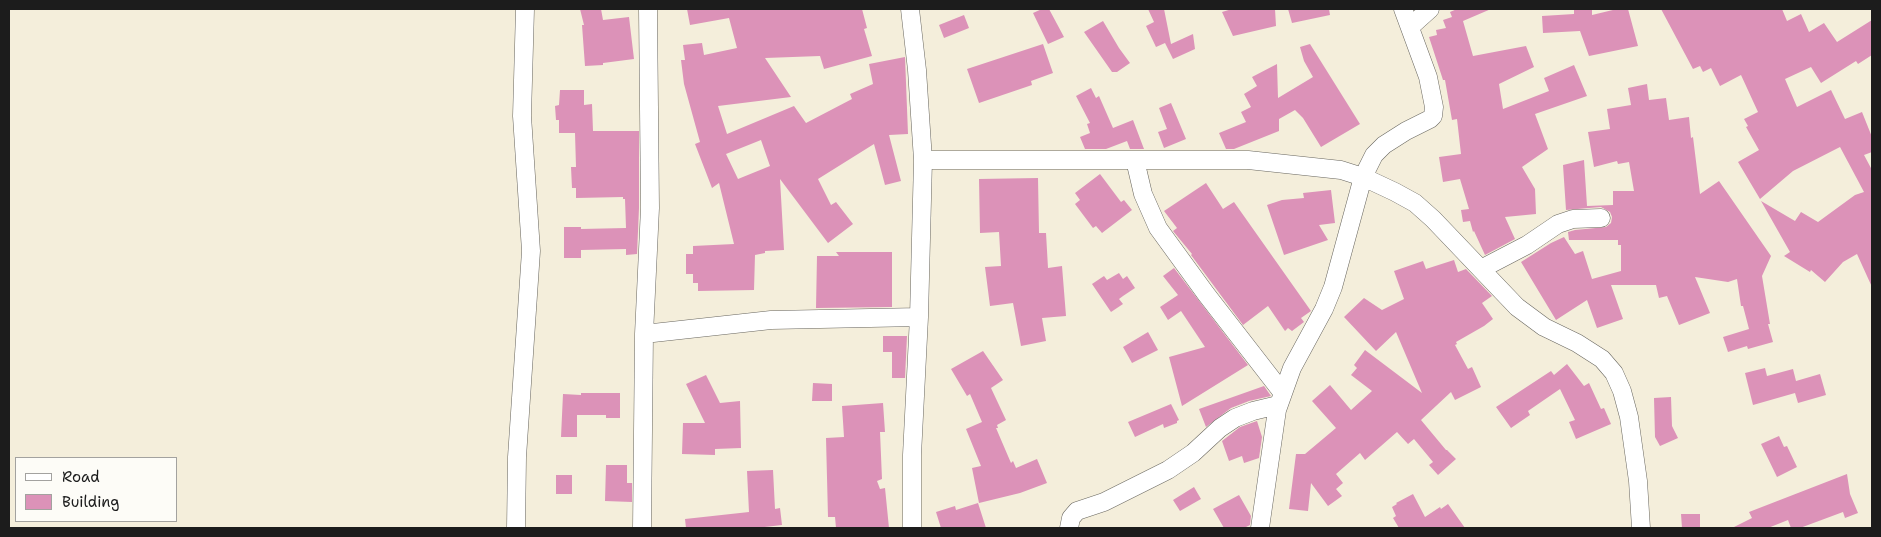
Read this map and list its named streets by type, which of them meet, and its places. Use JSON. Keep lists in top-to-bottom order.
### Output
{
  "legend": ["Road", "Building"]
}
